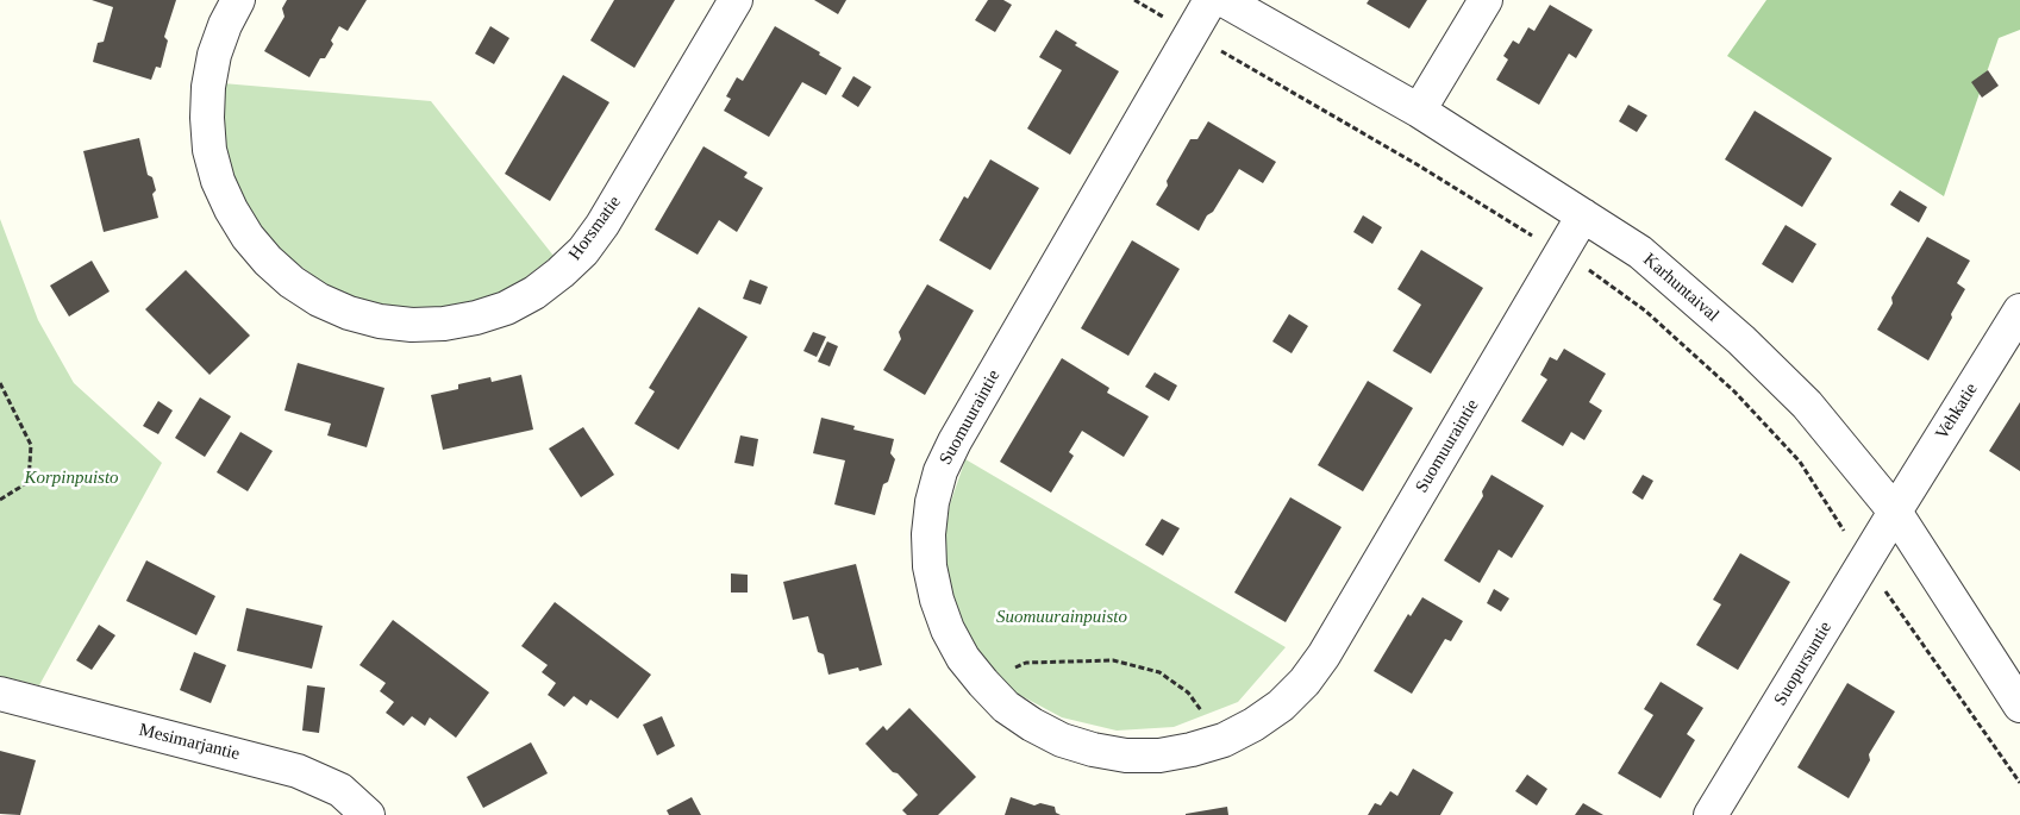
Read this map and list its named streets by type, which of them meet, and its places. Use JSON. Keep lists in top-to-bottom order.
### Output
{
  "streets": {
    "street": [
      "Horsmatie",
      "Karhuntaival",
      "Vehkatie",
      "Suomuuraintie",
      "Suopursuntie",
      "Mesimarjantie"
    ]
  },
  "crossings": [
    ["Karhuntaival", "Vehkatie"],
    ["Karhuntaival", "Suomuuraintie"],
    ["Karhuntaival", "Suopursuntie"],
    ["Vehkatie", "Suopursuntie"]
  ],
  "parks": ["Korpinpuisto", "Suomuurainpuisto"]
}
